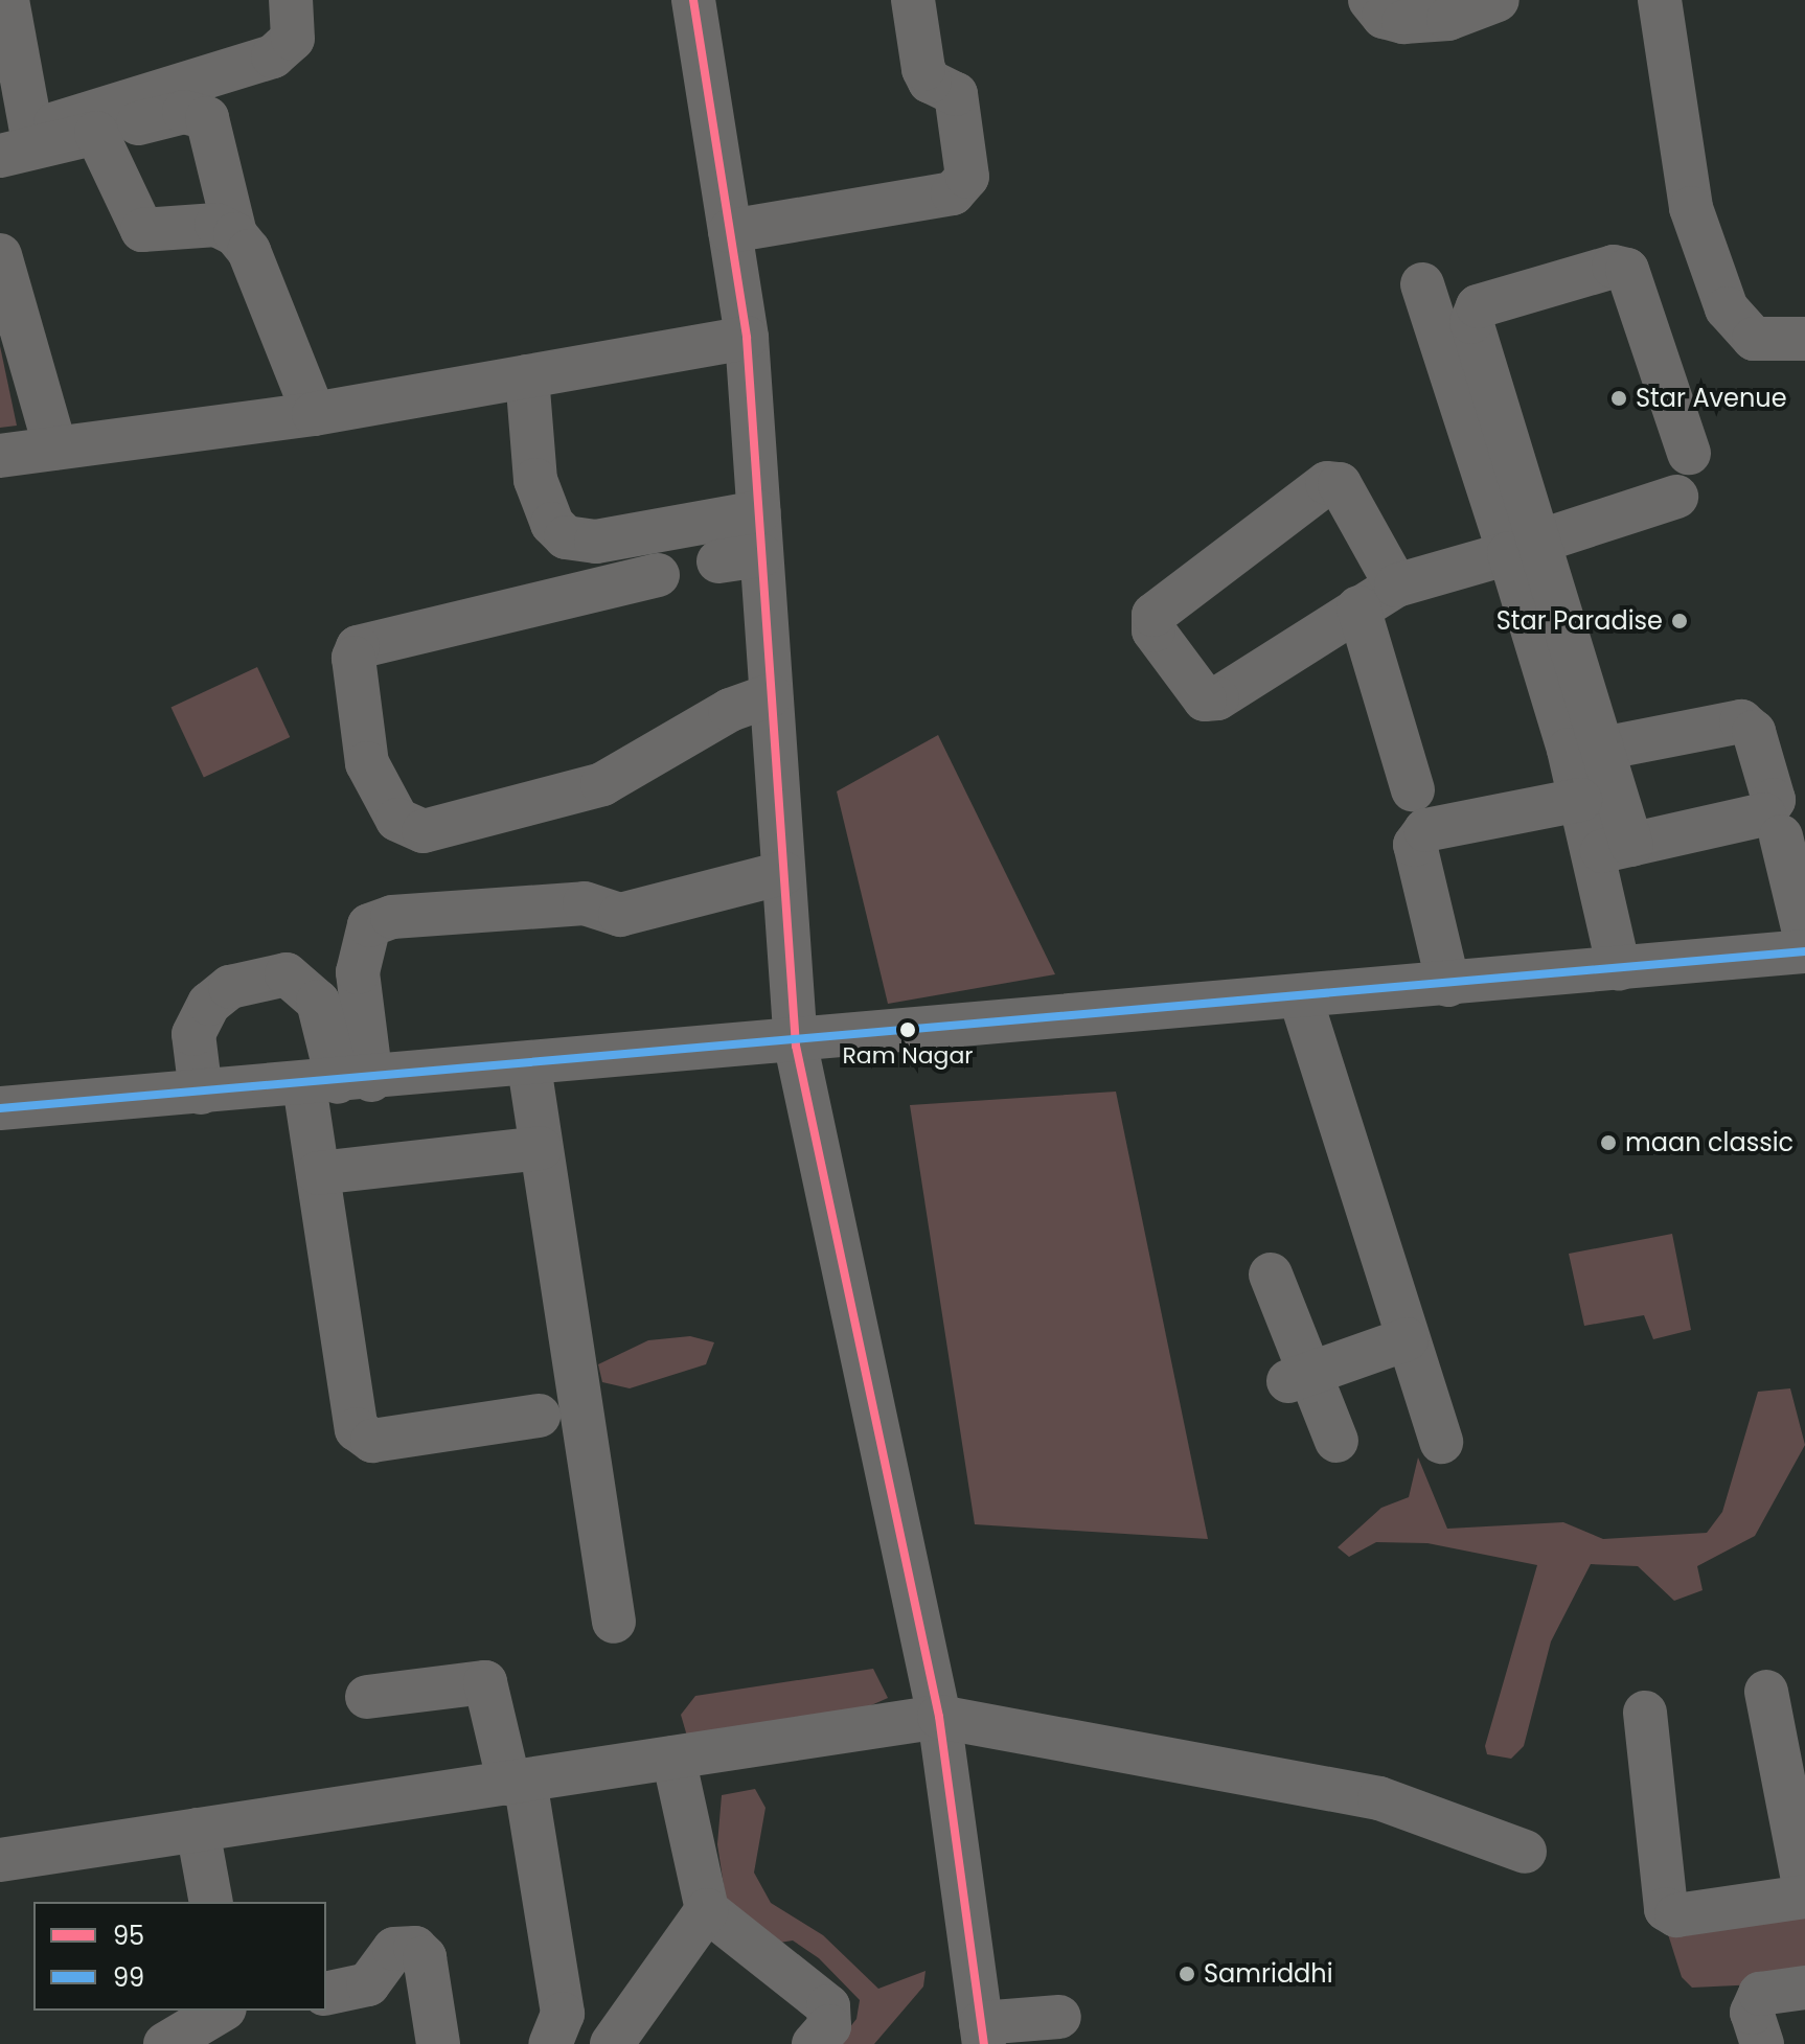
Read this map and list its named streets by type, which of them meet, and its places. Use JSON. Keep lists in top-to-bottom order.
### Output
{
  "places": [
    "Star Avenue",
    "Star Paradise",
    "Ram Nagar",
    "maan classic",
    "Samriddhi"
  ],
  "lines": ["transit line 95", "transit line 99"],
  "legend": ["95", "99"]
}
